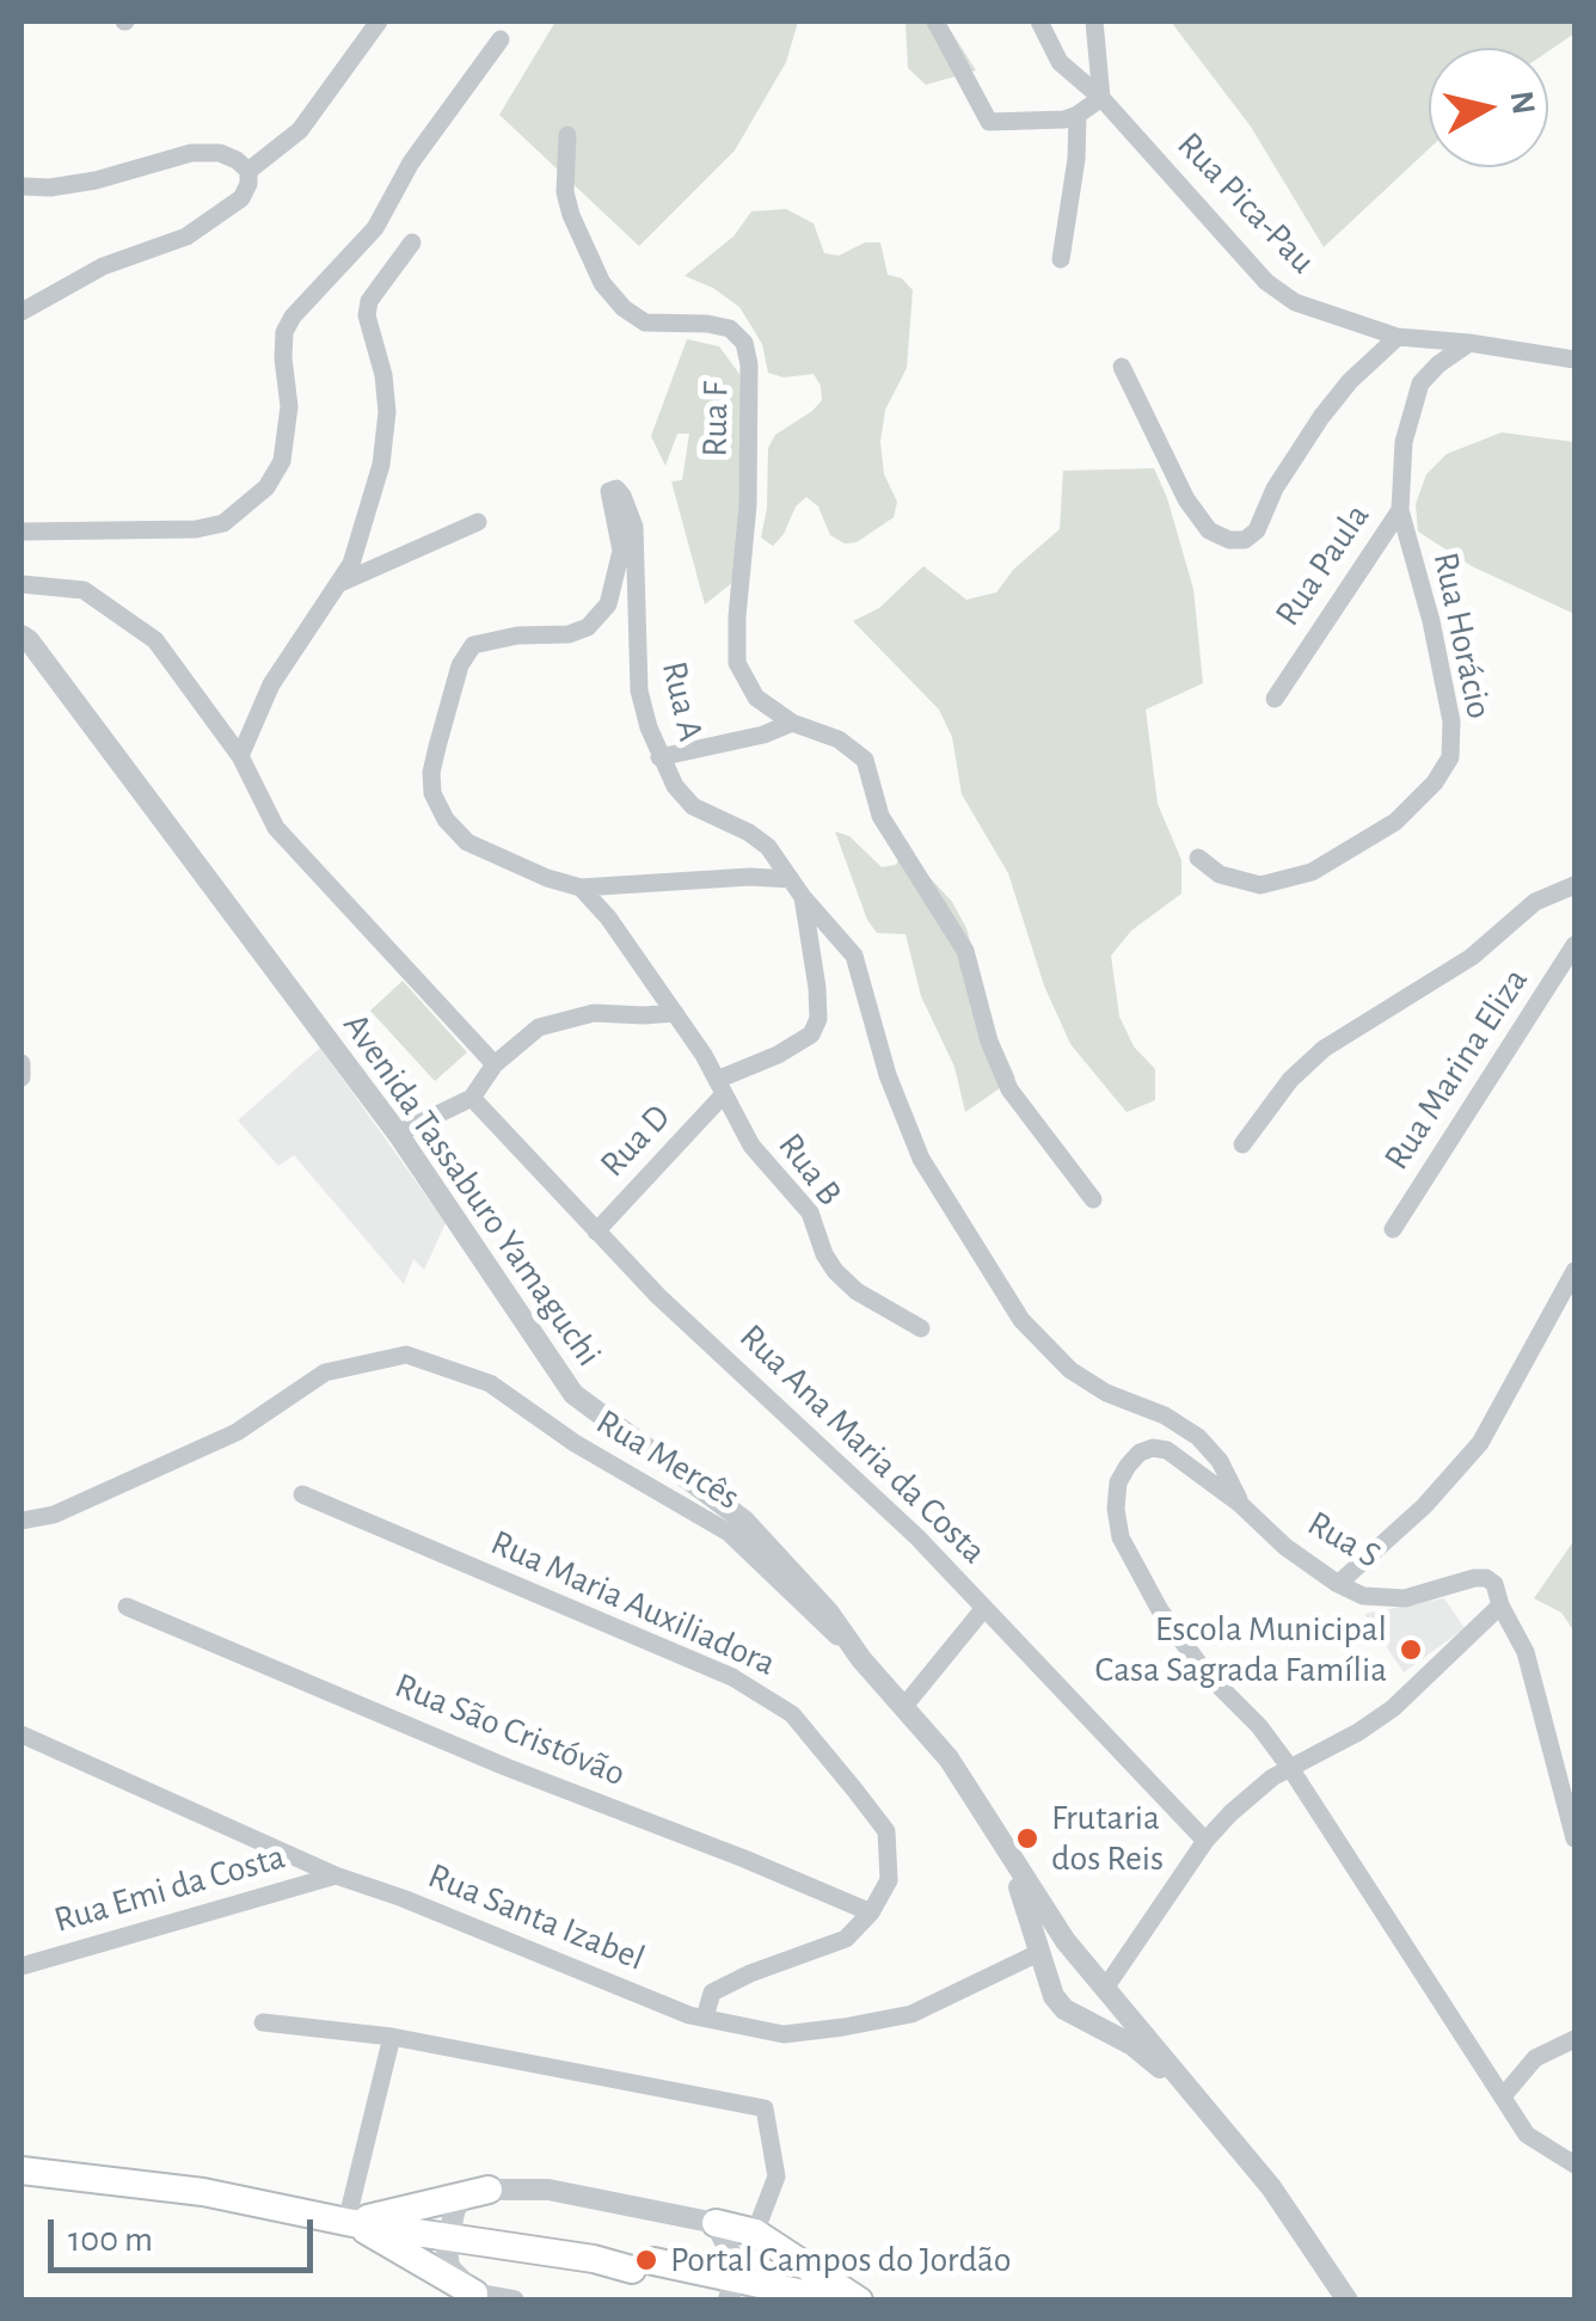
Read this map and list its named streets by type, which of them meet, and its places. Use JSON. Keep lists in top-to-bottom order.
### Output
{
  "streets": {
    "street": [
      "Rua Pica-Pau",
      "Rua F",
      "Rua Paula",
      "Rua Horácio",
      "Rua A",
      "Rua Marina Eliza",
      "Rua D",
      "Rua B",
      "Avenida Tassaburo Yamaguchi",
      "Rua Ana Maria da Costa",
      "Rua Mercês",
      "Rua S",
      "Rua Maria Auxiliadora",
      "Rua São Cristóvão",
      "Rua Emi da Costa",
      "Rua Santa Izabel"
    ]
  },
  "crossings": [
    ["Rua Pica-Pau", "Rua Paula"],
    ["Rua Paula", "Rua Horácio"],
    ["Rua A", "Rua D"],
    ["Rua A", "Rua B"],
    ["Rua A", "Rua S"],
    ["Rua D", "Rua B"],
    ["Rua D", "Rua Ana Maria da Costa"],
    ["Avenida Tassaburo Yamaguchi", "Rua Mercês"],
    ["Rua Maria Auxiliadora", "Rua São Cristóvão"],
    ["Rua Emi da Costa", "Rua Santa Izabel"]
  ],
  "places": ["Escola Municipal Casa Sagrada Família", "Frutaria dos Reis", "Portal Campos do Jordão"],
  "scale_bar": "100 m",
  "north": "right"
}
